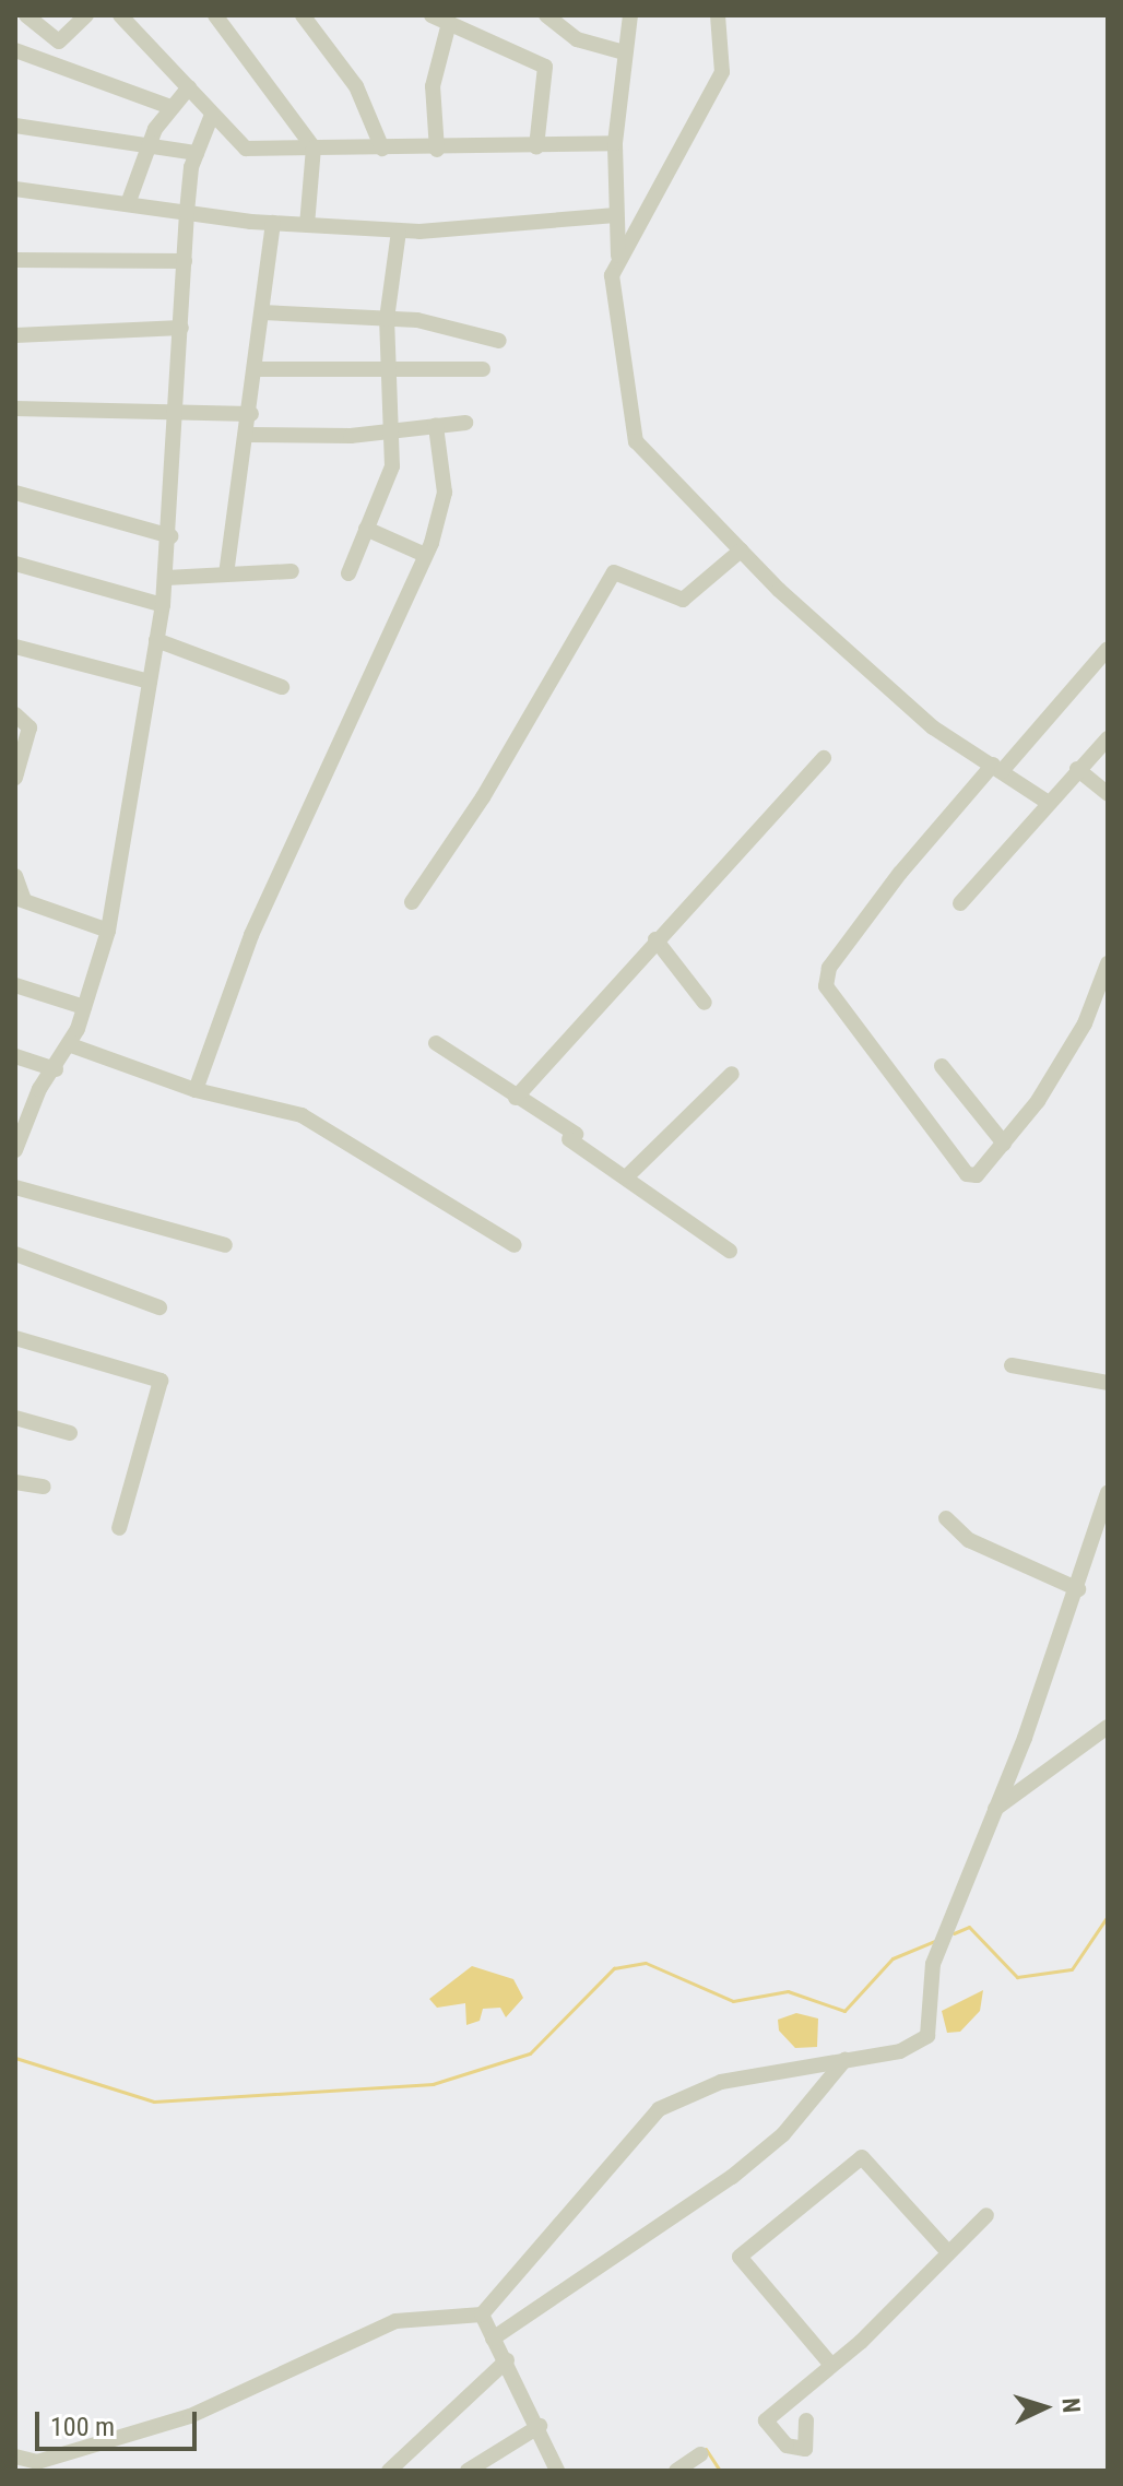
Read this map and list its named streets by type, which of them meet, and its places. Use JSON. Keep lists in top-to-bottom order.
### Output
{
  "scale_bar": "100 m",
  "north": "right"
}
